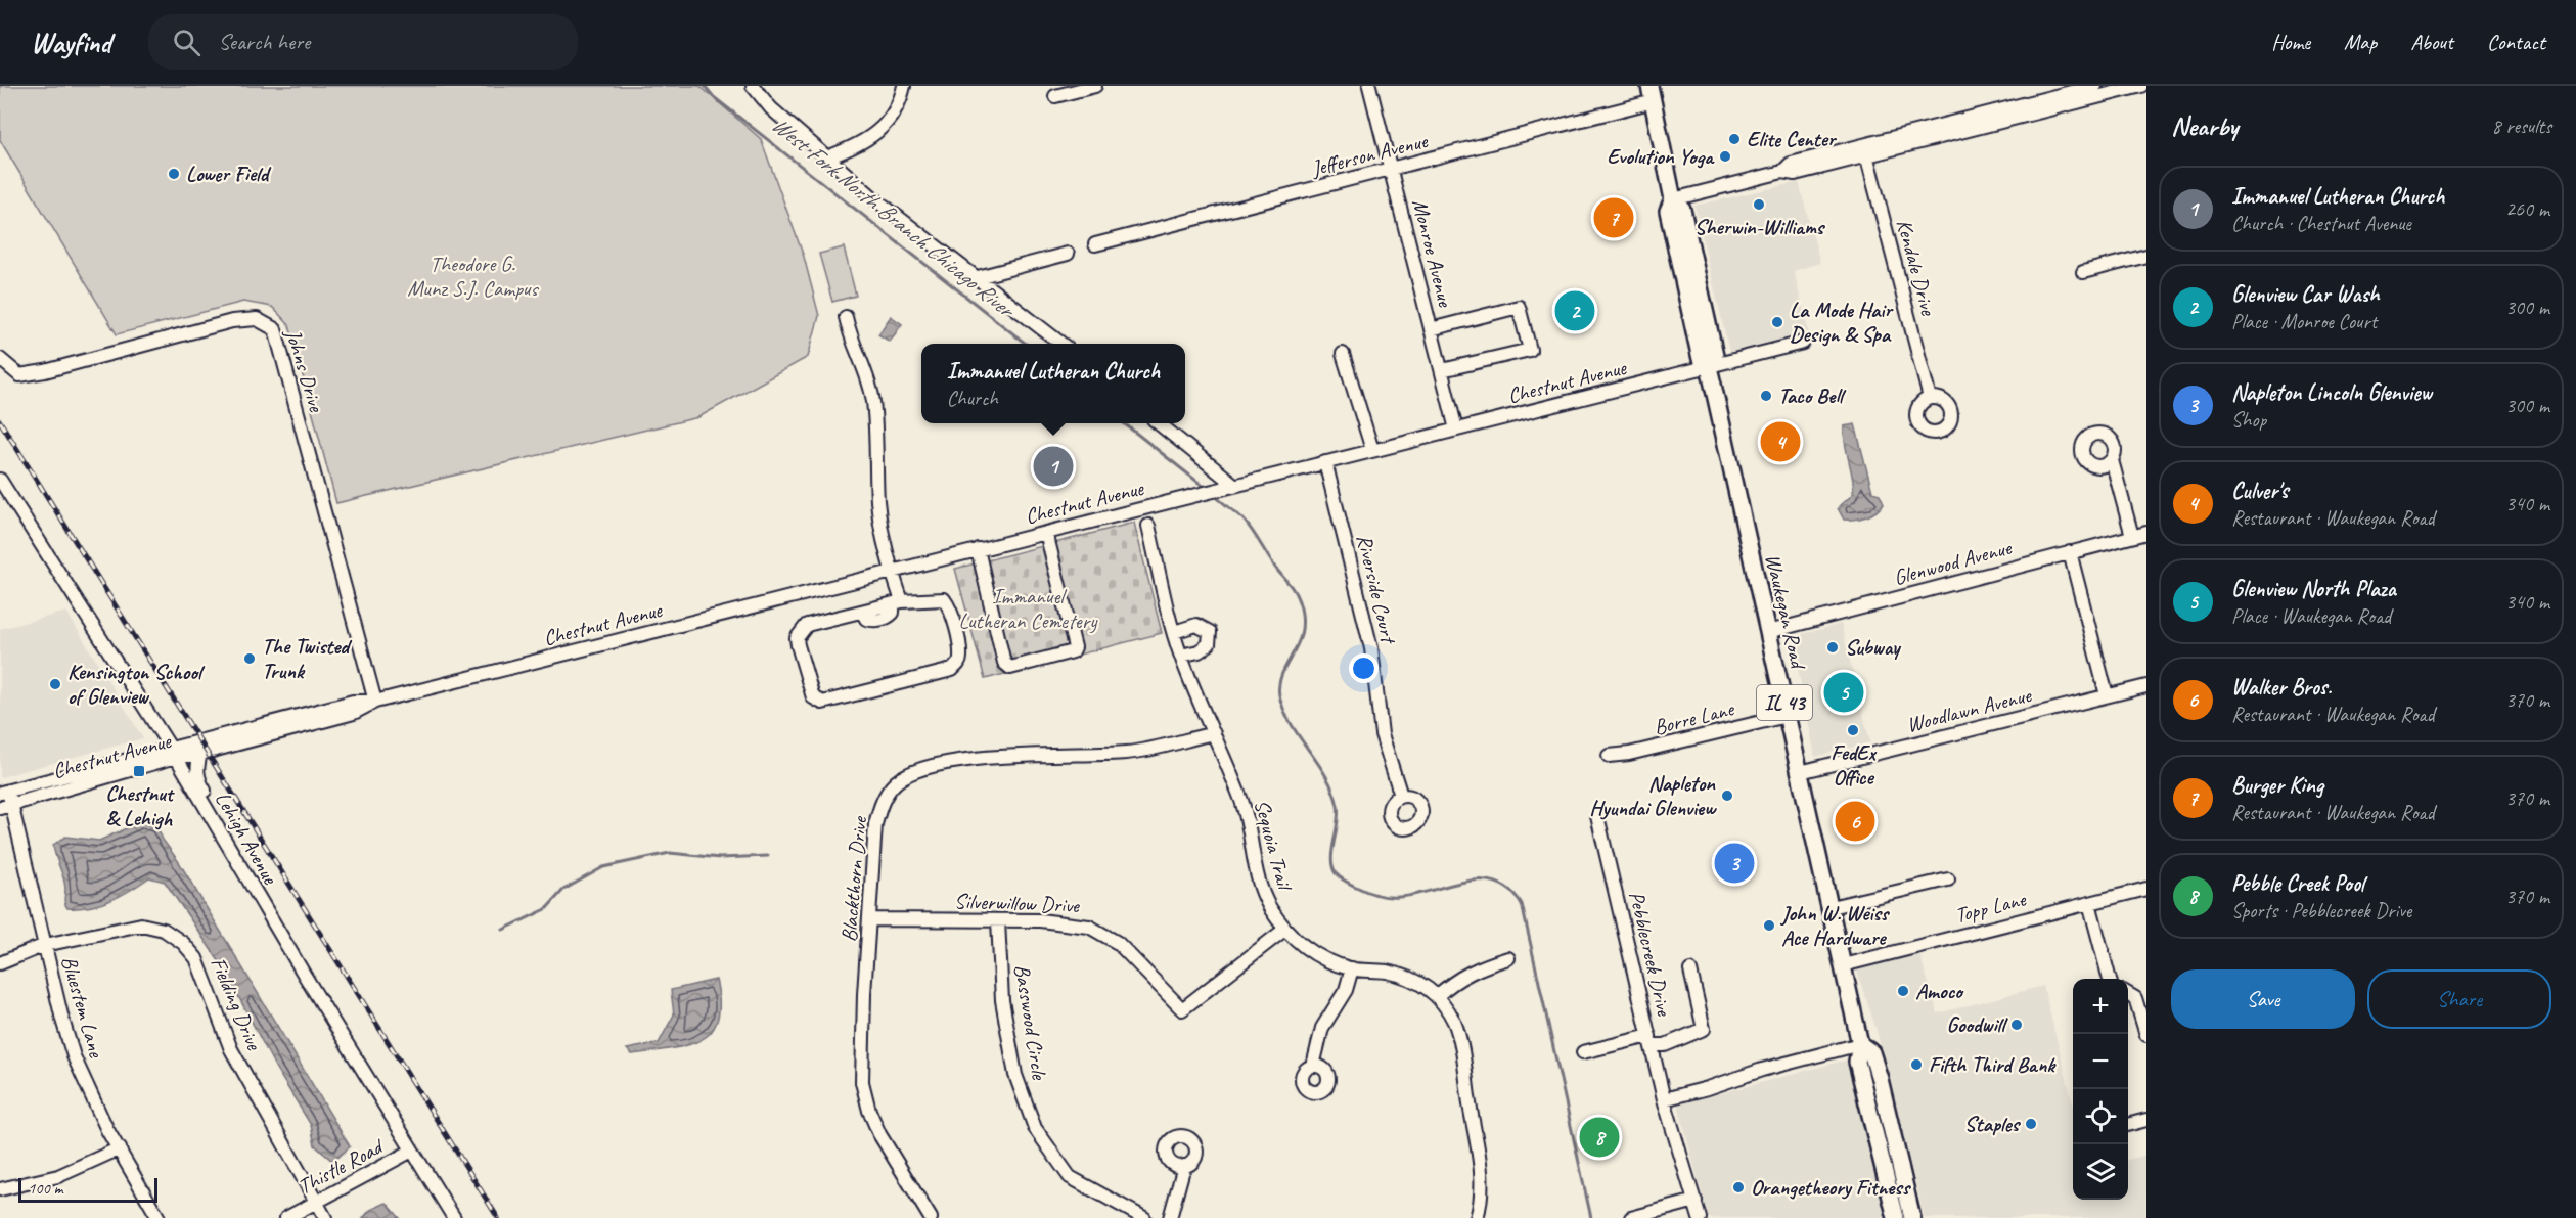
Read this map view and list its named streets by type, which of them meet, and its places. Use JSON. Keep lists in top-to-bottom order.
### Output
{
  "streets": {
    "main road": ["Waukegan Road", "IL 43"],
    "street": [
      "Jefferson Avenue",
      "Monroe Avenue",
      "Kendale Drive",
      "Johns Drive",
      "Chestnut Avenue",
      "Glenwood Avenue",
      "Riverside Court",
      "Woodlawn Avenue",
      "Borre Lane",
      "Lehigh Avenue",
      "Sequoia Trail",
      "Blackthorn Drive",
      "Silverwillow Drive",
      "Topp Lane",
      "Pebblecreek Drive",
      "Fielding Drive",
      "Bluestem Lane",
      "Basswood Circle",
      "Thistle Road"
    ]
  },
  "crossings": [
    ["Jefferson Avenue", "Monroe Avenue"],
    ["Jefferson Avenue", "Waukegan Road"],
    ["Monroe Avenue", "Chestnut Avenue"],
    ["Johns Drive", "Chestnut Avenue"],
    ["Chestnut Avenue", "Riverside Court"],
    ["Chestnut Avenue", "Waukegan Road"],
    ["Chestnut Avenue", "Lehigh Avenue"],
    ["Chestnut Avenue", "Bluestem Lane"],
    ["Glenwood Avenue", "Waukegan Road"],
    ["Waukegan Road", "Woodlawn Avenue"],
    ["Waukegan Road", "Borre Lane"],
    ["Waukegan Road", "Topp Lane"],
    ["Lehigh Avenue", "Thistle Road"],
    ["Sequoia Trail", "Blackthorn Drive"],
    ["Sequoia Trail", "Silverwillow Drive"],
    ["Blackthorn Drive", "Silverwillow Drive"],
    ["Silverwillow Drive", "Basswood Circle"],
    ["Fielding Drive", "Bluestem Lane"],
    ["Fielding Drive", "Thistle Road"]
  ],
  "water": ["West Fork North Branch Chicago River"],
  "parks": ["Theodore G. Munz S.J. Campus", "Immanuel Lutheran Cemetery"],
  "places": {
    "other": [
      "Elite Center",
      "Evolution Yoga",
      "Lower Field",
      "Sherwin-Williams",
      "La Mode Hair Design & Spa",
      "Taco Bell",
      "Subway",
      "The Twisted Trunk",
      "Kensington School of Glenview",
      "FedEx Office",
      "Napleton Hyundai Glenview",
      "John W. Weiss Ace Hardware",
      "Amoco",
      "Goodwill",
      "Fifth Third Bank",
      "Staples",
      "Orangetheory Fitness"
    ],
    "transit": ["Chestnut & Lehigh"]
  },
  "scale_bar": "100 m",
  "page": {
    "header": "Wayfind",
    "search": "Search here",
    "nav": [
      "Home",
      "Map",
      "About",
      "Contact"
    ],
    "heading": ["Nearby", "8 results"],
    "list": [
      {
        "mark": "1",
        "name": "Immanuel Lutheran Church",
        "note": "Church · Chestnut Avenue",
        "value": "260 m"
      },
      {
        "mark": "2",
        "name": "Glenview Car Wash",
        "note": "Place · Monroe Court",
        "value": "300 m"
      },
      {
        "mark": "3",
        "name": "Napleton Lincoln Glenview",
        "note": "Shop",
        "value": "300 m"
      },
      {
        "mark": "4",
        "name": "Culver's",
        "note": "Restaurant · Waukegan Road",
        "value": "340 m"
      },
      {
        "mark": "5",
        "name": "Glenview North Plaza",
        "note": "Place · Waukegan Road",
        "value": "340 m"
      },
      {
        "mark": "6",
        "name": "Walker Bros.",
        "note": "Restaurant · Waukegan Road",
        "value": "370 m"
      },
      {
        "mark": "7",
        "name": "Burger King",
        "note": "Restaurant · Waukegan Road",
        "value": "370 m"
      },
      {
        "mark": "8",
        "name": "Pebble Creek Pool",
        "note": "Sports · Pebblecreek Drive",
        "value": "370 m"
      }
    ],
    "pins": [
      "7",
      "2",
      "4",
      "1",
      "5",
      "6",
      "3",
      "8"
    ],
    "popup": ["Immanuel Lutheran Church", "Church"],
    "buttons": ["Save", "Share"],
    "map_buttons": ["+", "−"],
    "scale": "100 m"
  }
}
